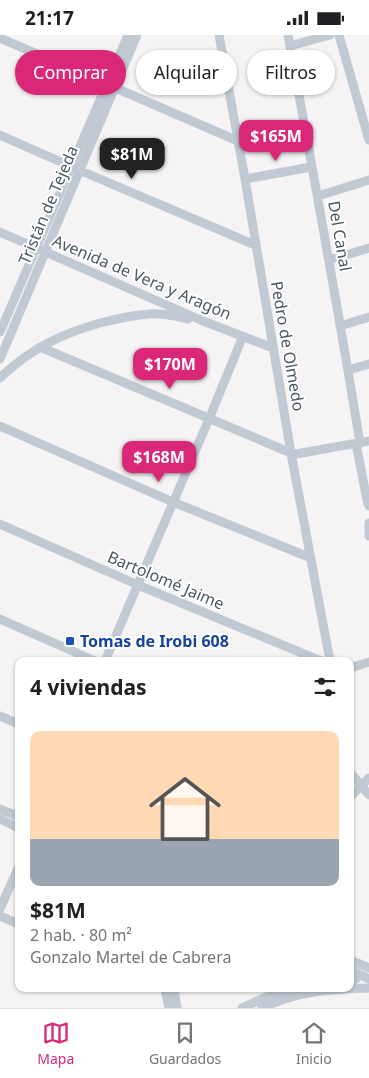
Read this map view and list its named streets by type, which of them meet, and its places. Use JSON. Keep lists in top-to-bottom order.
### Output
{
  "streets": {
    "street": [
      "Tristán de Tejeda",
      "Del Canal",
      "Avenida de Vera y Aragón",
      "Pedro de Olmedo",
      "Bartolomé Jaime"
    ]
  },
  "crossings": [
    ["Tristán de Tejeda", "Avenida de Vera y Aragón"],
    ["Avenida de Vera y Aragón", "Pedro de Olmedo"]
  ],
  "places": {
    "transit": ["Tomas de Irobi 608"]
  },
  "page": {
    "status": "21:17",
    "chip": ["Comprar", "Alquilar", "Filtros"],
    "price": [
      "$165M",
      "$81M",
      "$170M",
      "$168M"
    ],
    "heading": "4 viviendas",
    "list": [
      {
        "name": "$81M",
        "note": "2 hab. · 80 m² · Gonzalo Martel de Cabrera"
      }
    ],
    "tabs": ["Mapa", "Guardados", "Inicio"]
  }
}
